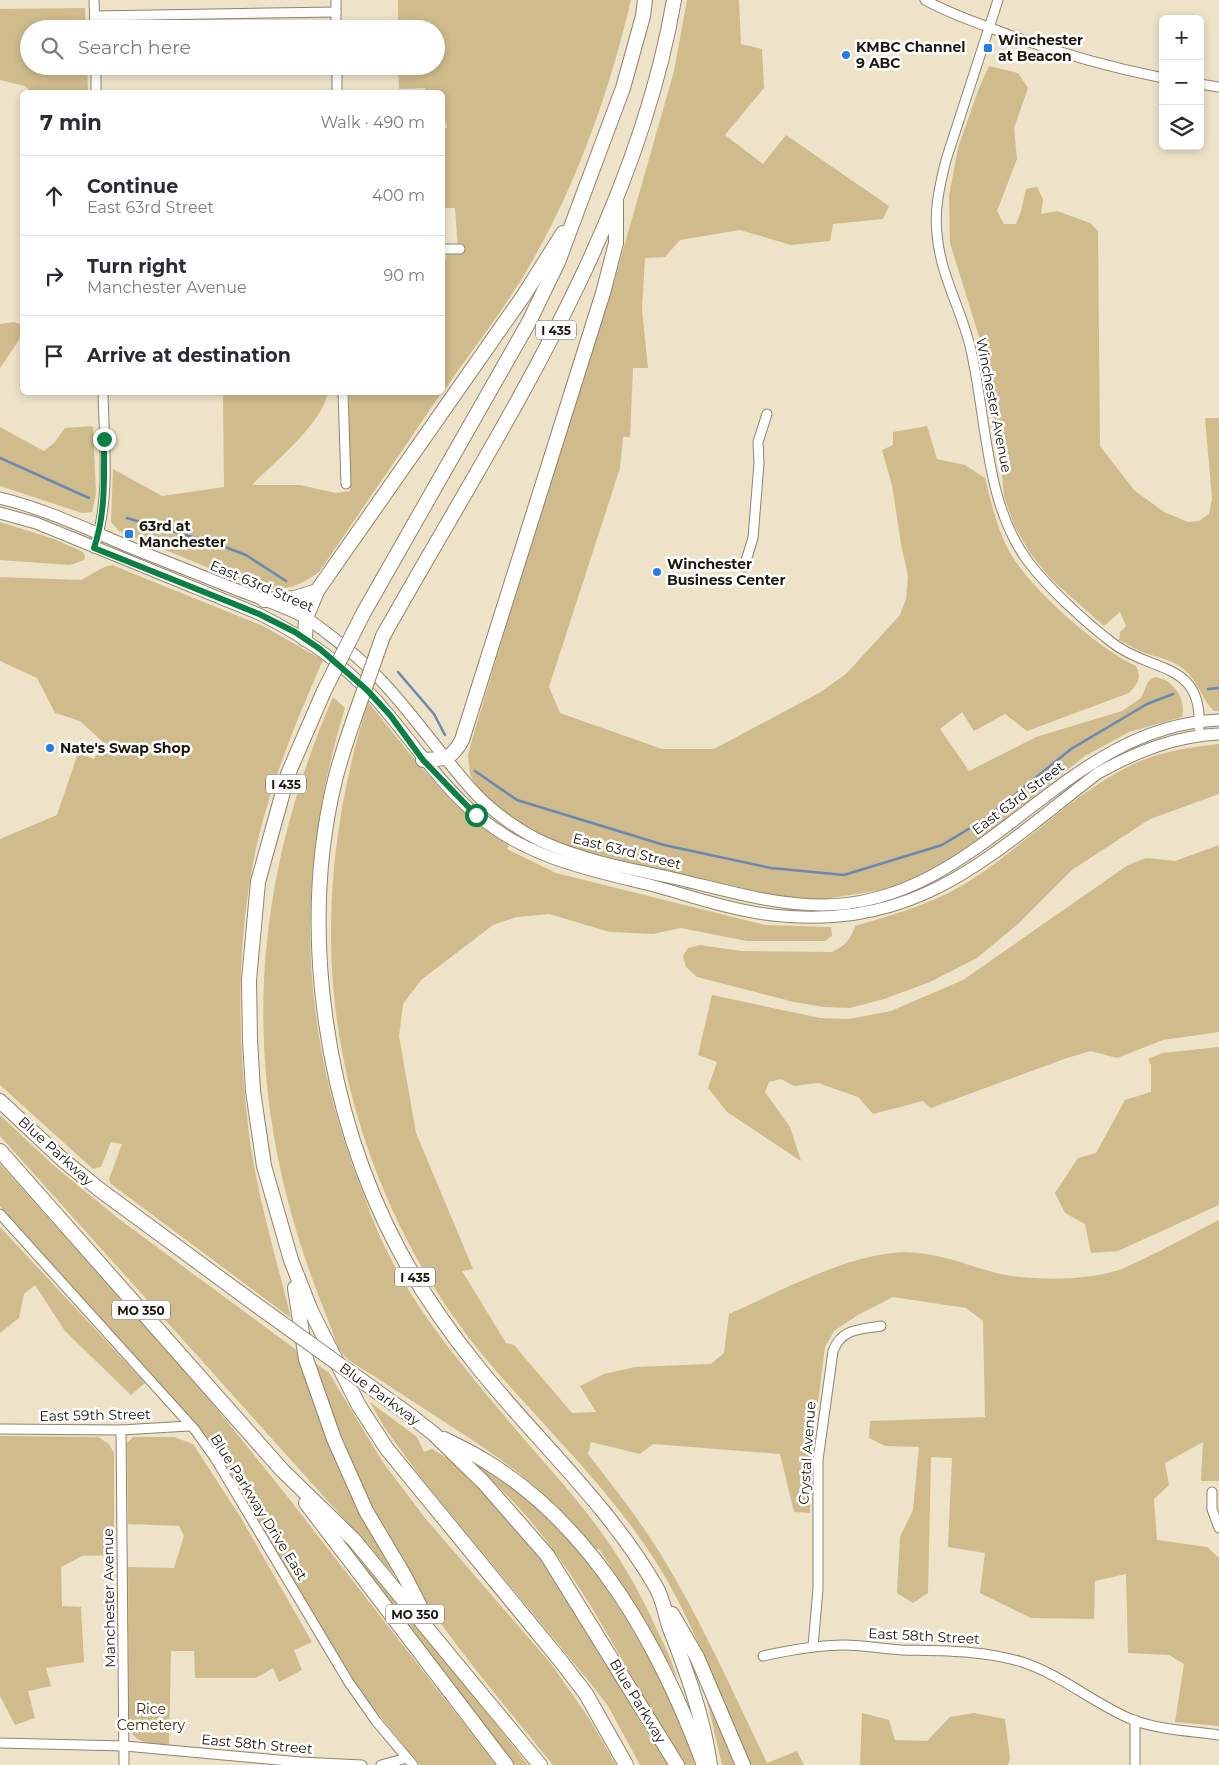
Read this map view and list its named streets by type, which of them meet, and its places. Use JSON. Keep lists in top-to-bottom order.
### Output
{
  "streets": {
    "highway": ["I 435", "Blue Parkway", "MO 350"],
    "main road": ["East 63rd Street"],
    "street": [
      "Winchester Avenue",
      "East 59th Street",
      "Crystal Avenue",
      "Blue Parkway Drive East",
      "Manchester Avenue",
      "East 58th Street"
    ]
  },
  "crossings": [
    ["Winchester Avenue", "East 63rd Street"],
    ["East 59th Street", "Blue Parkway Drive East"],
    ["East 59th Street", "Manchester Avenue"],
    ["Crystal Avenue", "East 58th Street"],
    ["Manchester Avenue", "East 58th Street"]
  ],
  "parks": ["Rice Cemetery"],
  "places": {
    "transit": ["Winchester at Beacon", "63rd at Manchester"],
    "other": ["KMBC Channel 9 ABC", "Winchester Business Center", "Nate's Swap Shop"]
  },
  "page": {
    "map_buttons": ["+", "−"],
    "search": "Search here",
    "heading": ["7 min", "Walk · 490 m"],
    "list": [
      ["Continue", "East 63rd Street", "400 m"],
      ["Turn right", "Manchester Avenue", "90 m"],
      "Arrive at destination"
    ]
  }
}
